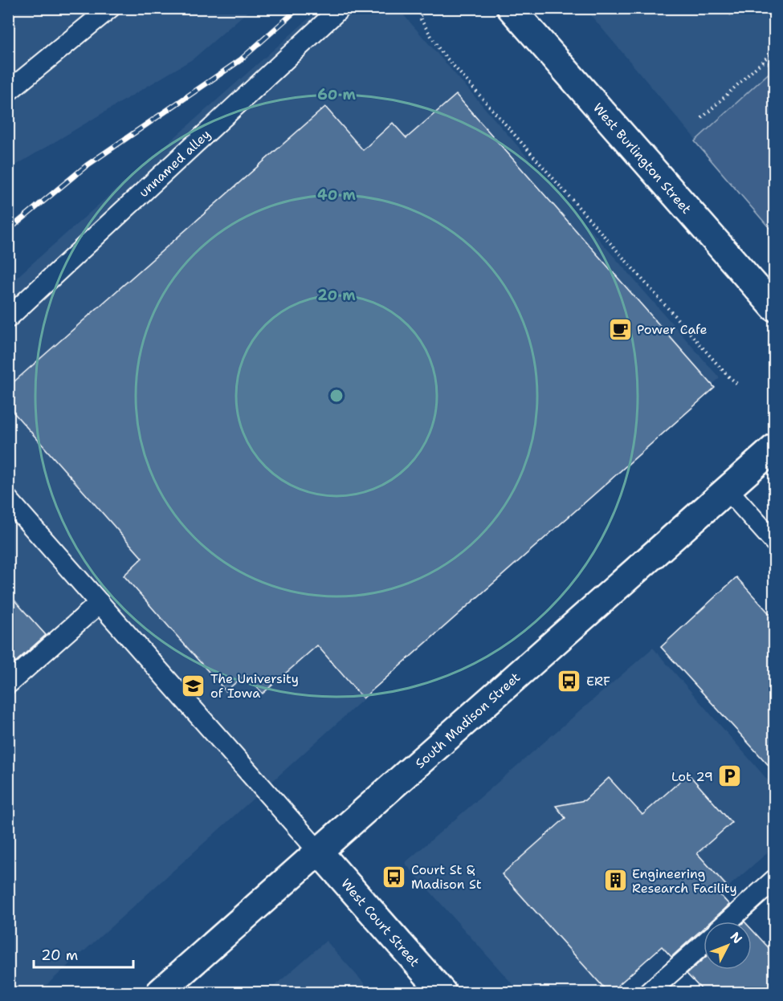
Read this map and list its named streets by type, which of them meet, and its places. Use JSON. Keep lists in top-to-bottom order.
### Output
{
  "streets": {
    "street": ["West Burlington Street", "South Madison Street", "West Court Street"],
    "lane": ["unnamed alley"]
  },
  "crossings": [
    ["South Madison Street", "West Court Street"]
  ],
  "places": {
    "cafe": ["Power Cafe"],
    "bus stop": ["ERF", "Court St & Madison St"],
    "school or university": ["The University of Iowa"],
    "parking": ["Lot 29"],
    "building": ["Engineering Research Facility"]
  },
  "scale_bar": "20 m",
  "north": "top right",
  "rings": ["60 m", "40 m", "20 m"]
}
